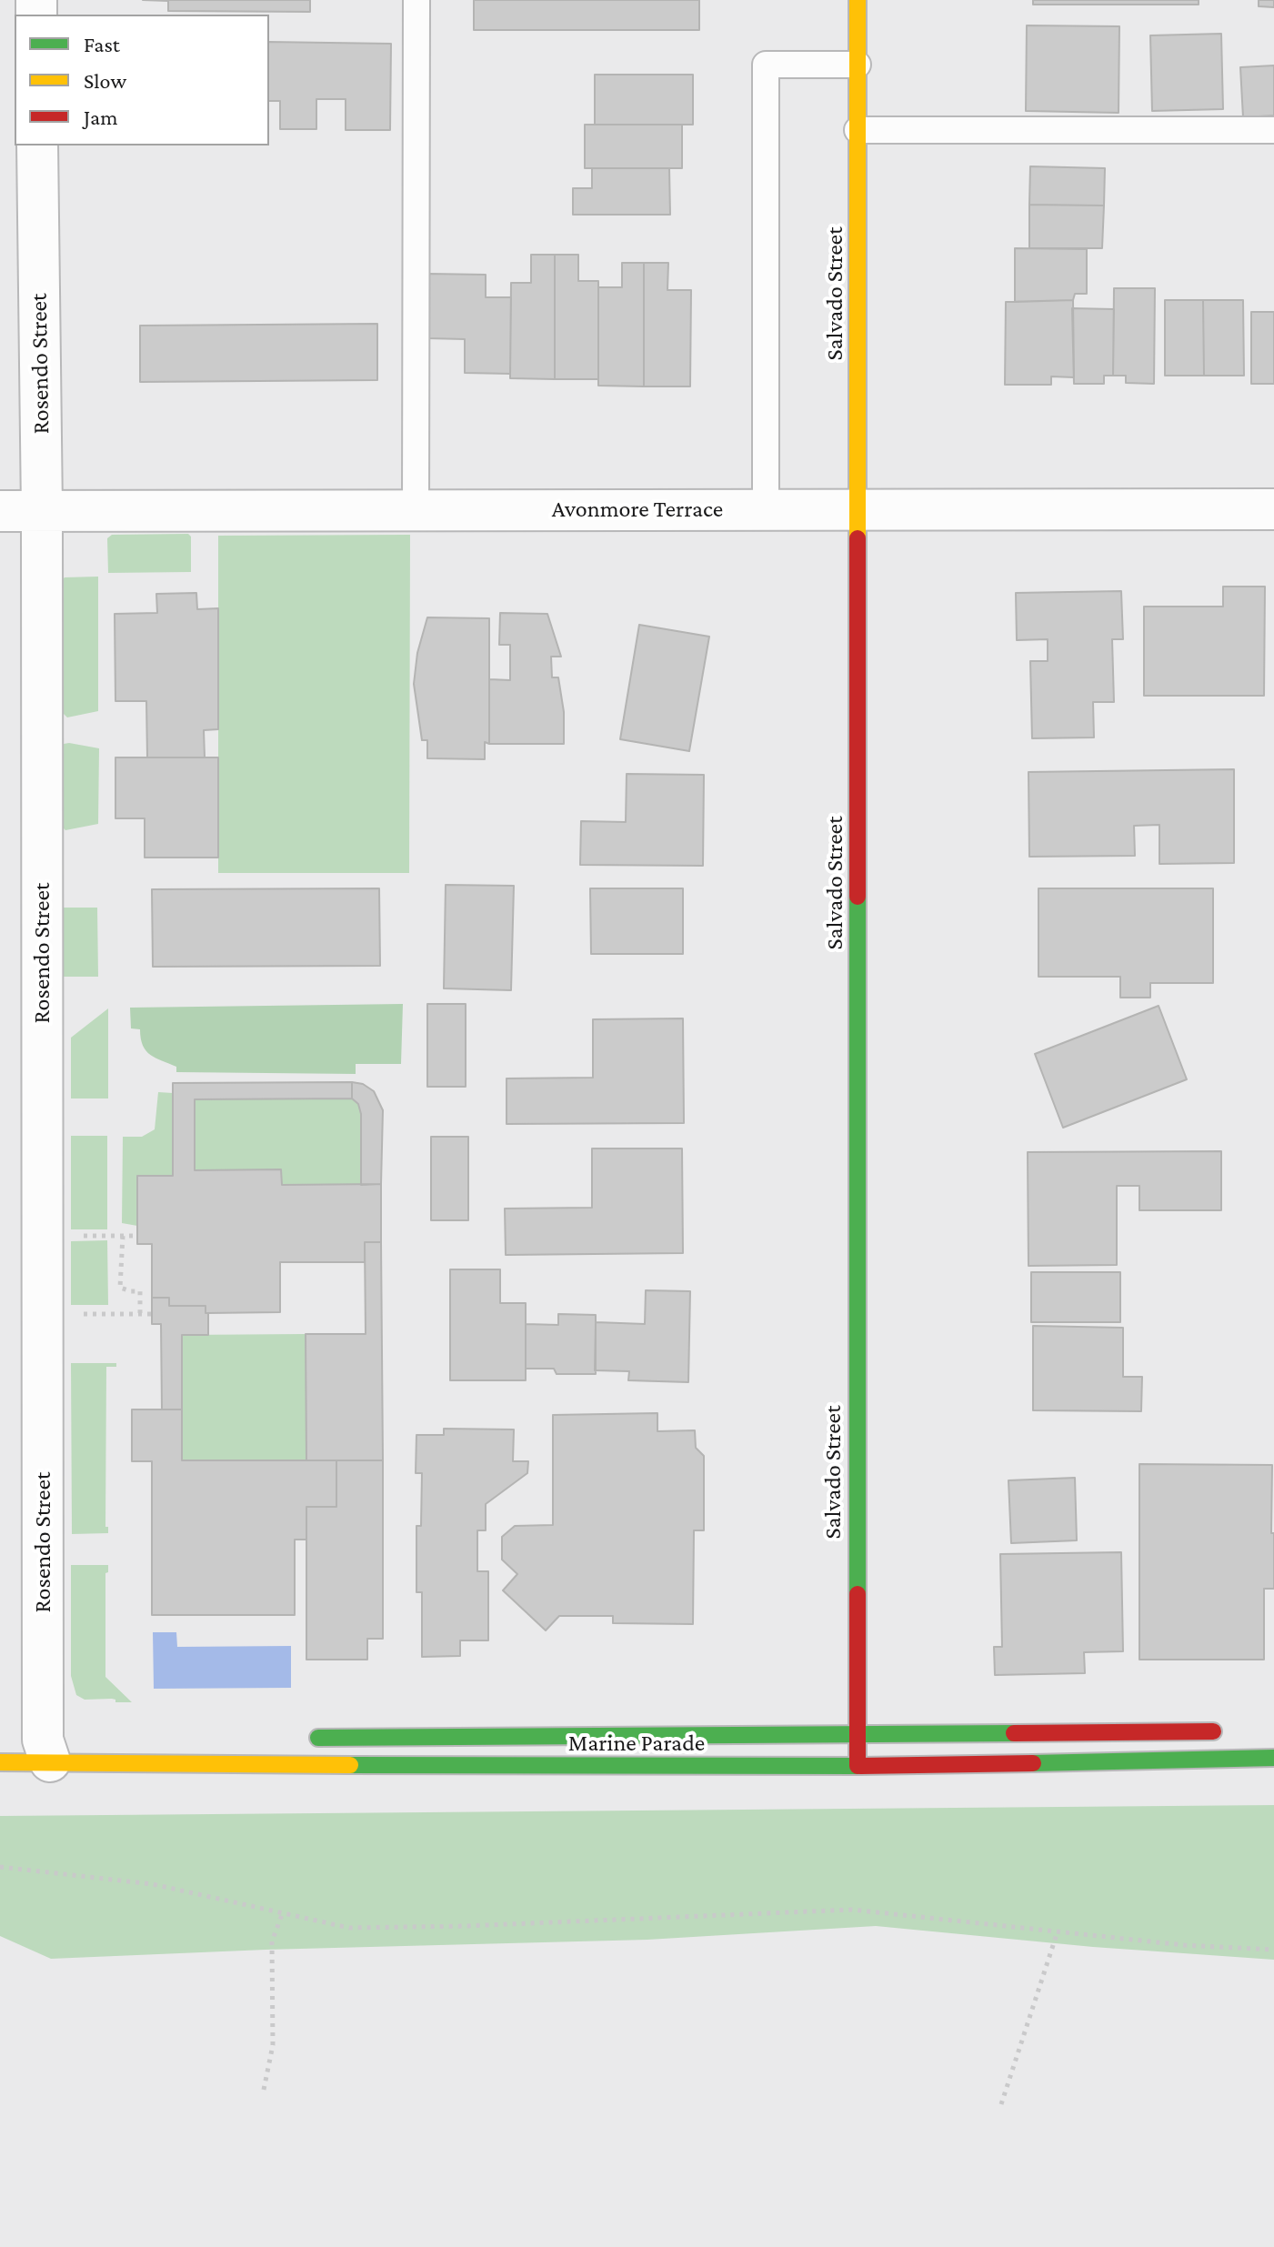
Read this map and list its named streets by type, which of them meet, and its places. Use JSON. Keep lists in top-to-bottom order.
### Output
{
  "streets": {
    "main road": ["Salvado Street", "Marine Parade"],
    "street": ["Rosendo Street", "Avonmore Terrace"]
  },
  "crossings": [
    ["Salvado Street", "Avonmore Terrace"],
    ["Salvado Street", "Marine Parade"],
    ["Rosendo Street", "Avonmore Terrace"],
    ["Rosendo Street", "Marine Parade"]
  ],
  "legend": ["Fast", "Slow", "Jam"]
}
